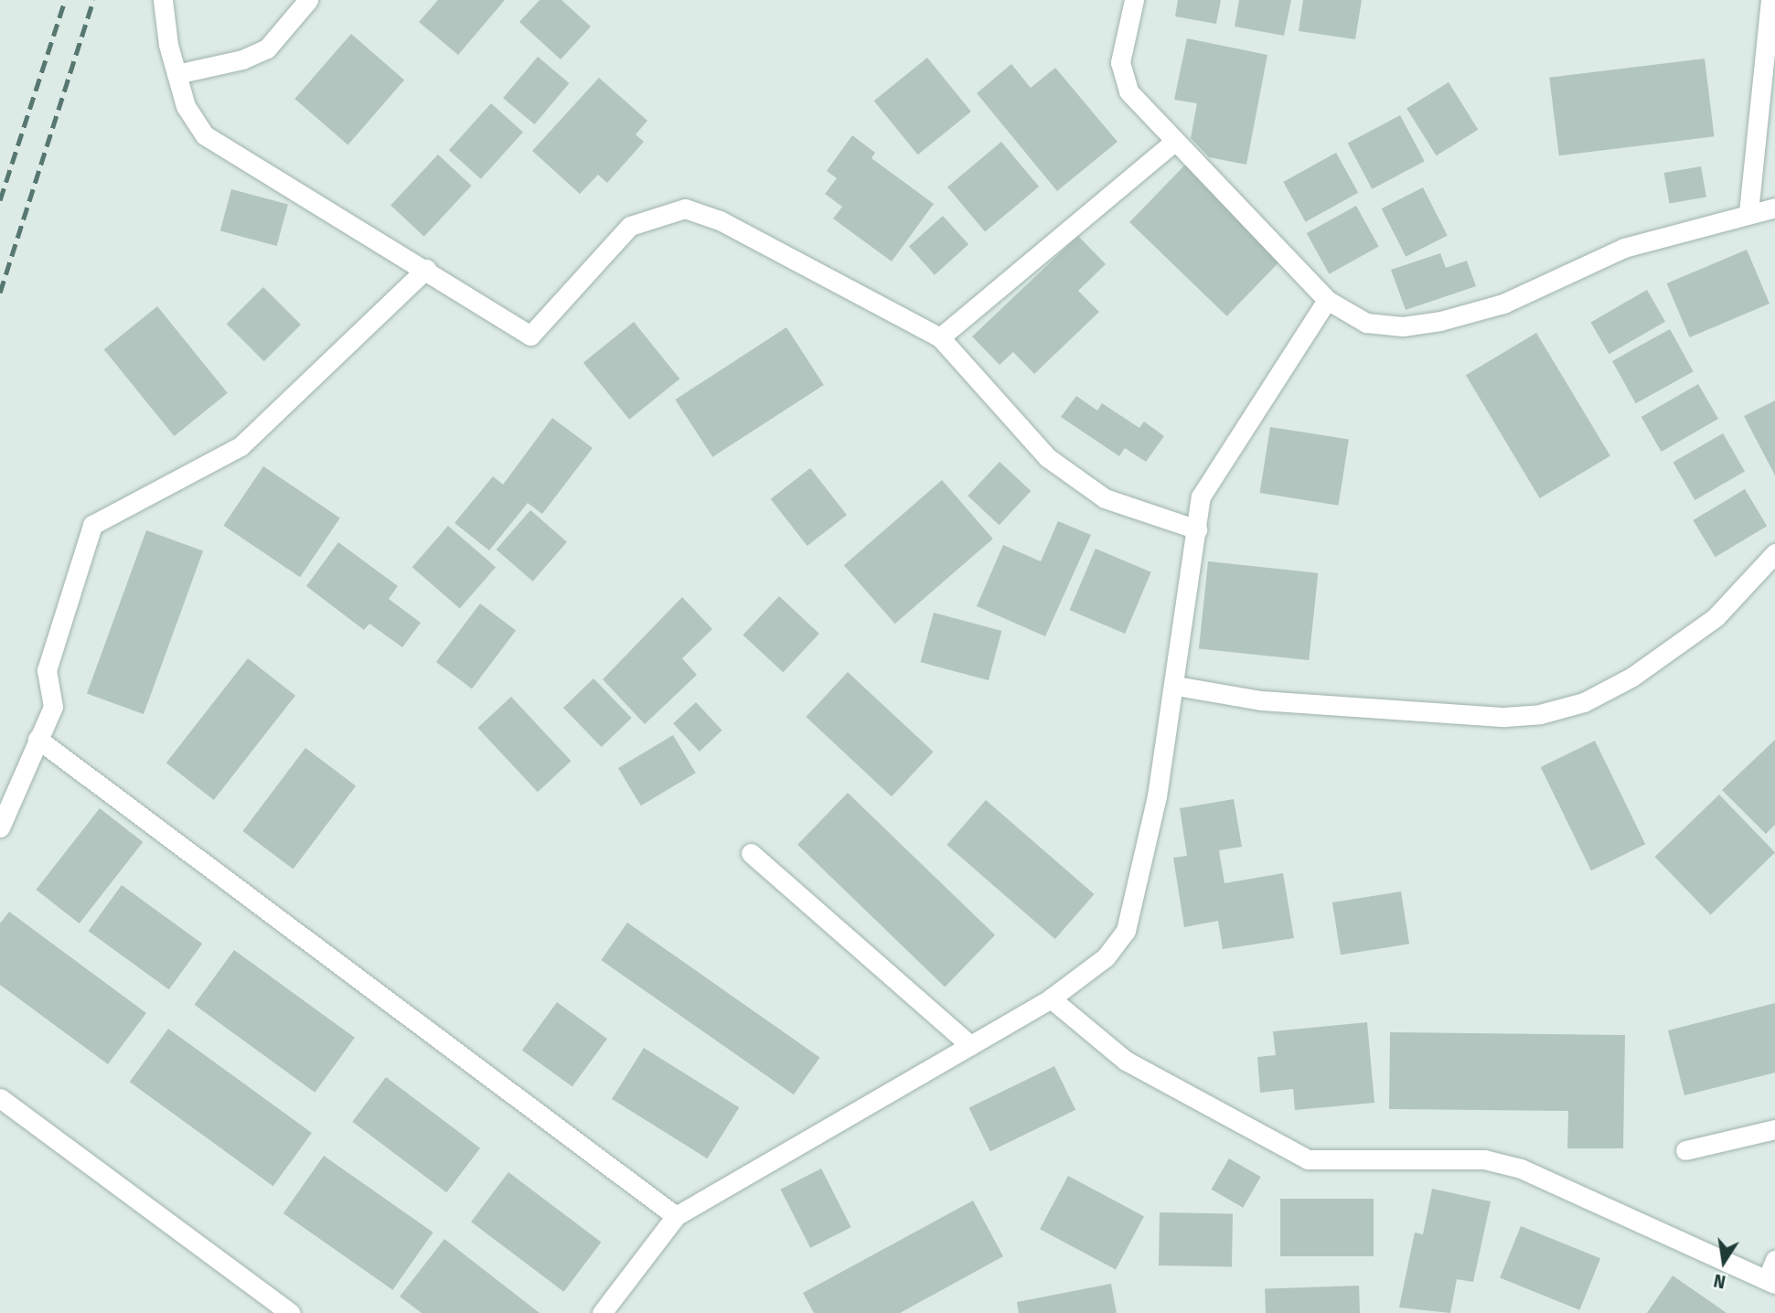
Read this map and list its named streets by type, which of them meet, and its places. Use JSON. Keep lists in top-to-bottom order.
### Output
{
  "north": "bottom"
}
